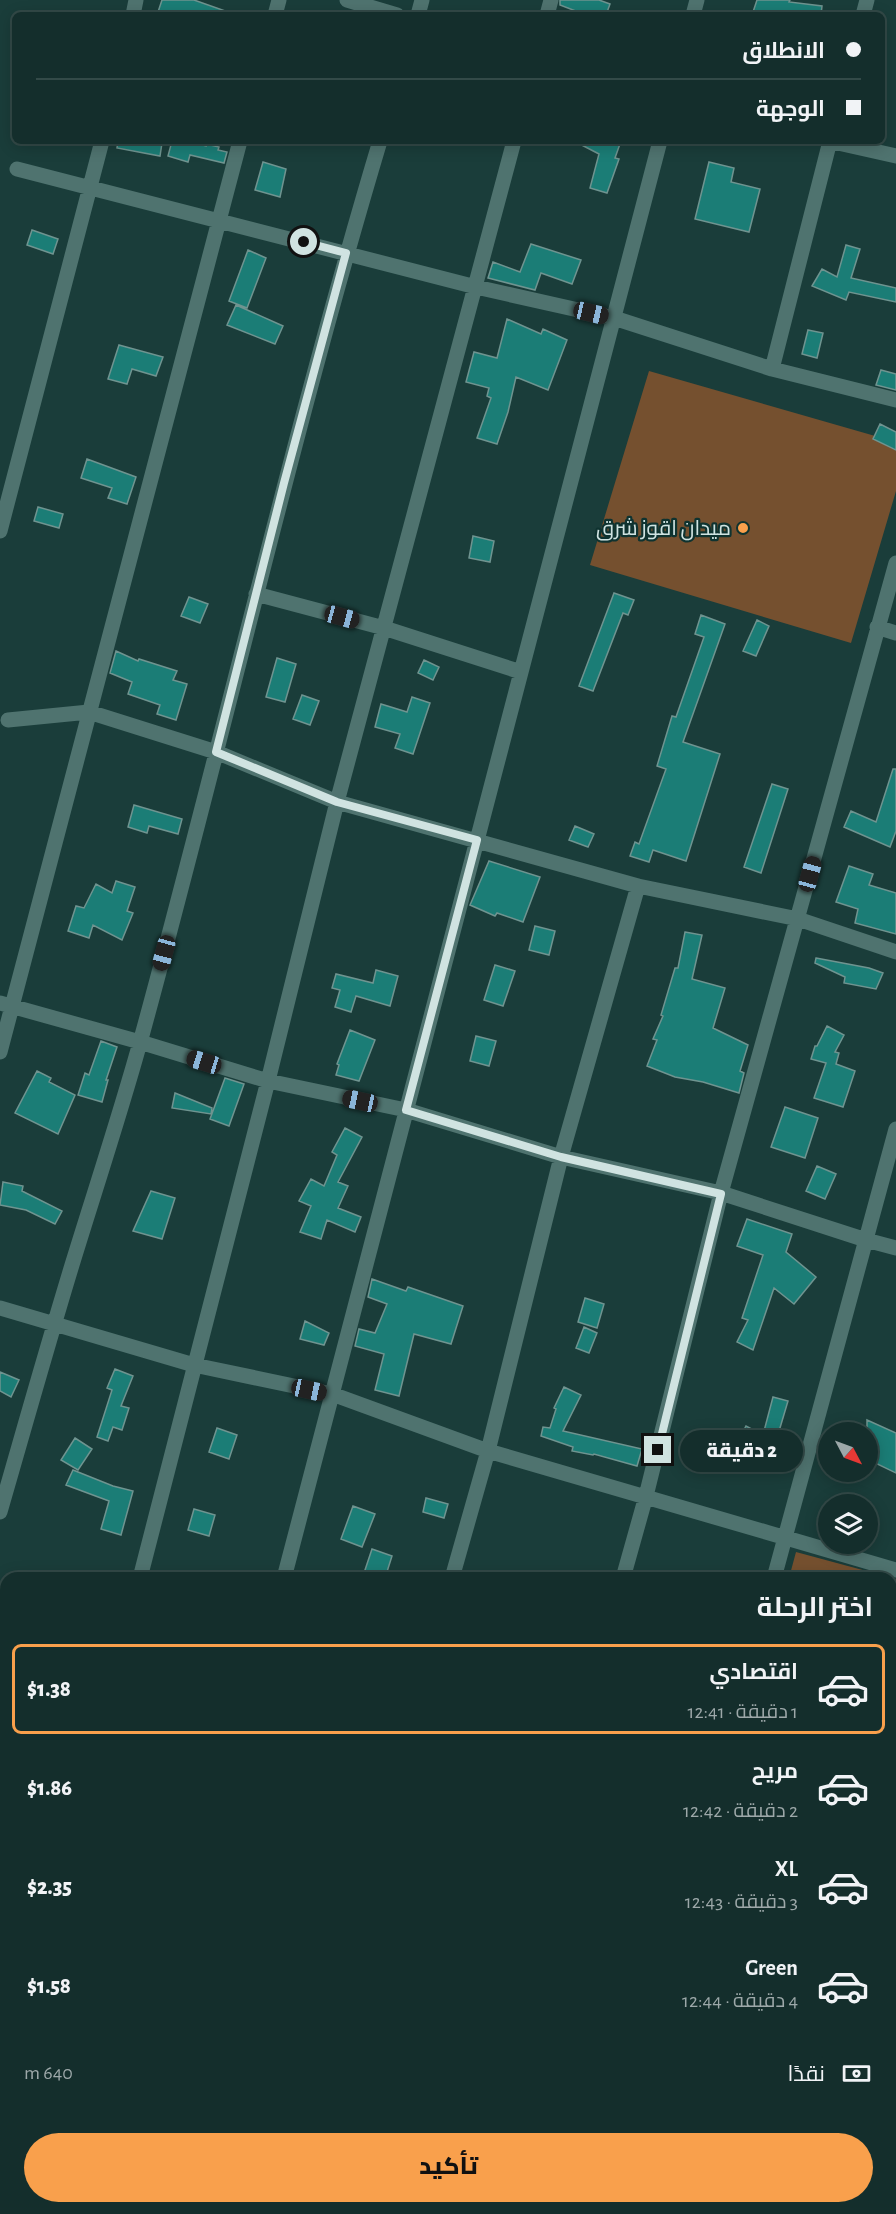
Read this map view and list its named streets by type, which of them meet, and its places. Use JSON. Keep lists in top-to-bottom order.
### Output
{
  "places": ["ميدان اقوز شرق"],
  "north": "bottom right",
  "page": {
    "banner": ["الانطلاق", "الوجهة"],
    "bubble": "2 دقيقة",
    "heading": "اختر الرحلة",
    "list": [
      {
        "name": "اقتصادي",
        "note": "1 دقيقة · 12:41",
        "value": "$1.38"
      },
      {
        "name": "مريح",
        "note": "2 دقيقة · 12:42",
        "value": "$1.86"
      },
      {
        "name": "XL",
        "note": "3 دقيقة · 12:43",
        "value": "$2.35"
      },
      {
        "name": "Green",
        "note": "4 دقيقة · 12:44",
        "value": "$1.58"
      }
    ],
    "pay": ["نقدًا", "640 m"],
    "buttons": "تأكيد"
  }
}
